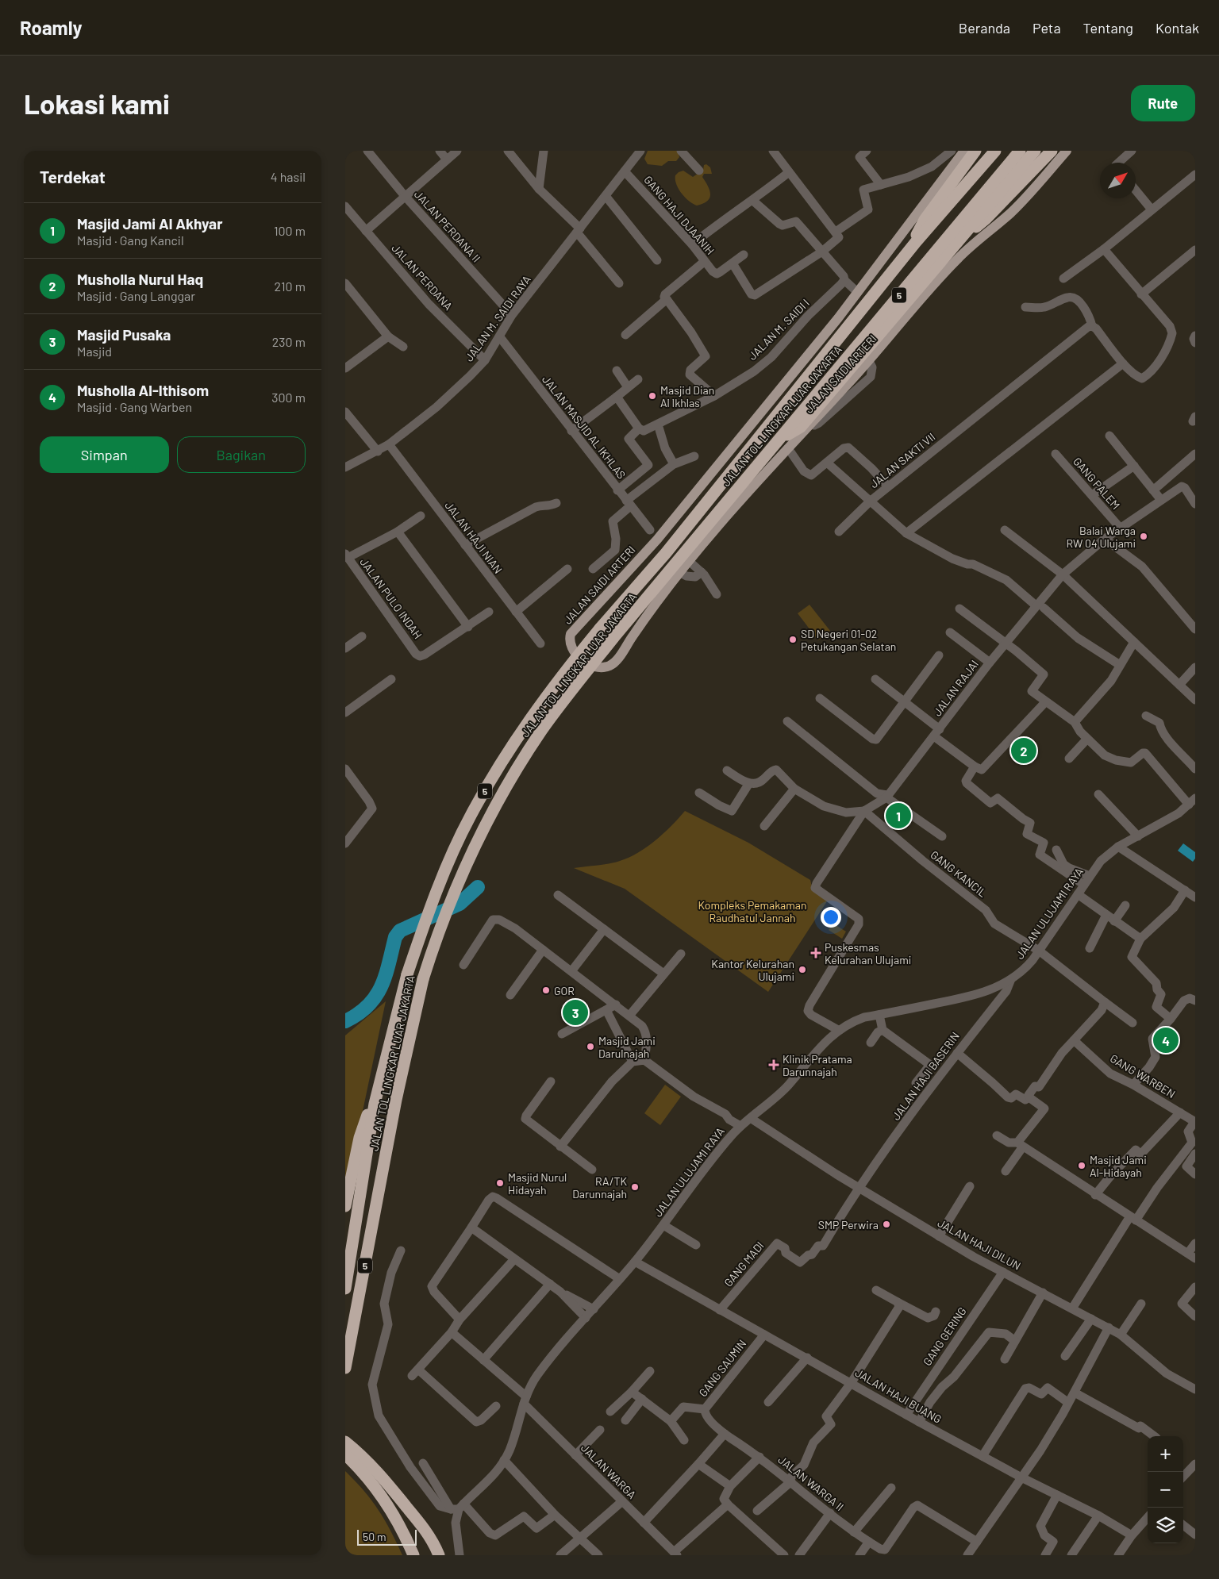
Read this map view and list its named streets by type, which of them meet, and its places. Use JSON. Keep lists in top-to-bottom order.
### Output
{
  "streets": {
    "highway": ["5", "JALAN TOL LINGKAR LUAR JAKARTA"],
    "main road": ["JALAN SAIDI ARTERI"],
    "street": [
      "GANG HAJI DJAANIH",
      "JALAN PERDANA II",
      "JALAN PERDANA",
      "JALAN M. SAIDI RAYA",
      "JALAN M. SAIDI I",
      "JALAN MASJID AL IKHLAS",
      "JALAN SAKTI VII",
      "GANG PALEM",
      "JALAN HAJI NIAN",
      "JALAN PULO INDAH",
      "JALAN RAJAI",
      "GANG KANCIL",
      "JALAN ULUJAMI RAYA",
      "JALAN HAJI BASERIN",
      "GANG WARBEN",
      "JALAN HAJI DILUN",
      "GANG MADI",
      "GANG GERING",
      "GANG SAUMIN",
      "JALAN HAJI BUANG",
      "JALAN WARGA",
      "JALAN WARGA II"
    ]
  },
  "crossings": [
    ["GANG HAJI DJAANIH", "JALAN M. SAIDI RAYA"],
    ["JALAN PERDANA II", "JALAN M. SAIDI RAYA"],
    ["JALAN PERDANA", "JALAN M. SAIDI RAYA"],
    ["JALAN M. SAIDI RAYA", "JALAN MASJID AL IKHLAS"],
    ["JALAN M. SAIDI RAYA", "JALAN HAJI NIAN"],
    ["JALAN SAKTI VII", "JALAN RAJAI"],
    ["GANG PALEM", "JALAN RAJAI"],
    ["JALAN RAJAI", "GANG KANCIL"],
    ["GANG KANCIL", "JALAN ULUJAMI RAYA"],
    ["JALAN ULUJAMI RAYA", "JALAN HAJI BASERIN"],
    ["JALAN ULUJAMI RAYA", "JALAN HAJI DILUN"],
    ["JALAN ULUJAMI RAYA", "JALAN HAJI BUANG"],
    ["JALAN ULUJAMI RAYA", "JALAN WARGA"],
    ["JALAN HAJI BASERIN", "JALAN HAJI DILUN"],
    ["JALAN HAJI BASERIN", "GANG MADI"],
    ["JALAN HAJI DILUN", "GANG MADI"],
    ["JALAN HAJI DILUN", "GANG GERING"],
    ["GANG MADI", "JALAN HAJI BUANG"],
    ["GANG GERING", "JALAN HAJI BUANG"],
    ["GANG SAUMIN", "JALAN HAJI BUANG"],
    ["GANG SAUMIN", "JALAN WARGA II"]
  ],
  "parks": ["Kompleks Pemakaman Raudhatul Jannah"],
  "places": {
    "other": [
      "Masjid Dian Al Ikhlas",
      "Balai Warga RW 04 Ulujami",
      "SD Negeri 01-02 Petukangan Selatan",
      "Kantor Kelurahan Ulujami",
      "GOR",
      "Masjid Jami Darulnajah",
      "Masjid Jami Al-Hidayah",
      "Masjid Nurul Hidayah",
      "RA/TK Darunnajah",
      "SMP Perwira"
    ],
    "health": ["Puskesmas Kelurahan Ulujami", "Klinik Pratama Darunnajah"]
  },
  "scale_bar": "50 m",
  "north": "top right",
  "page": {
    "header": "Roamly",
    "nav": [
      "Beranda",
      "Peta",
      "Tentang",
      "Kontak"
    ],
    "buttons": [
      "Rute",
      ["Simpan", "Bagikan"]
    ],
    "title": "Lokasi kami",
    "heading": ["Terdekat", "4 hasil"],
    "list": [
      {
        "mark": "1",
        "name": "Masjid Jami Al Akhyar",
        "note": "Masjid · Gang Kancil",
        "value": "100 m"
      },
      {
        "mark": "2",
        "name": "Musholla Nurul Haq",
        "note": "Masjid · Gang Langgar",
        "value": "210 m"
      },
      {
        "mark": "3",
        "name": "Masjid Pusaka",
        "note": "Masjid",
        "value": "230 m"
      },
      {
        "mark": "4",
        "name": "Musholla Al-Ithisom",
        "note": "Masjid · Gang Warben",
        "value": "300 m"
      }
    ],
    "pins": [
      "2",
      "1",
      "3",
      "4"
    ],
    "map_buttons": ["+", "−"],
    "scale": "50 m"
  }
}
